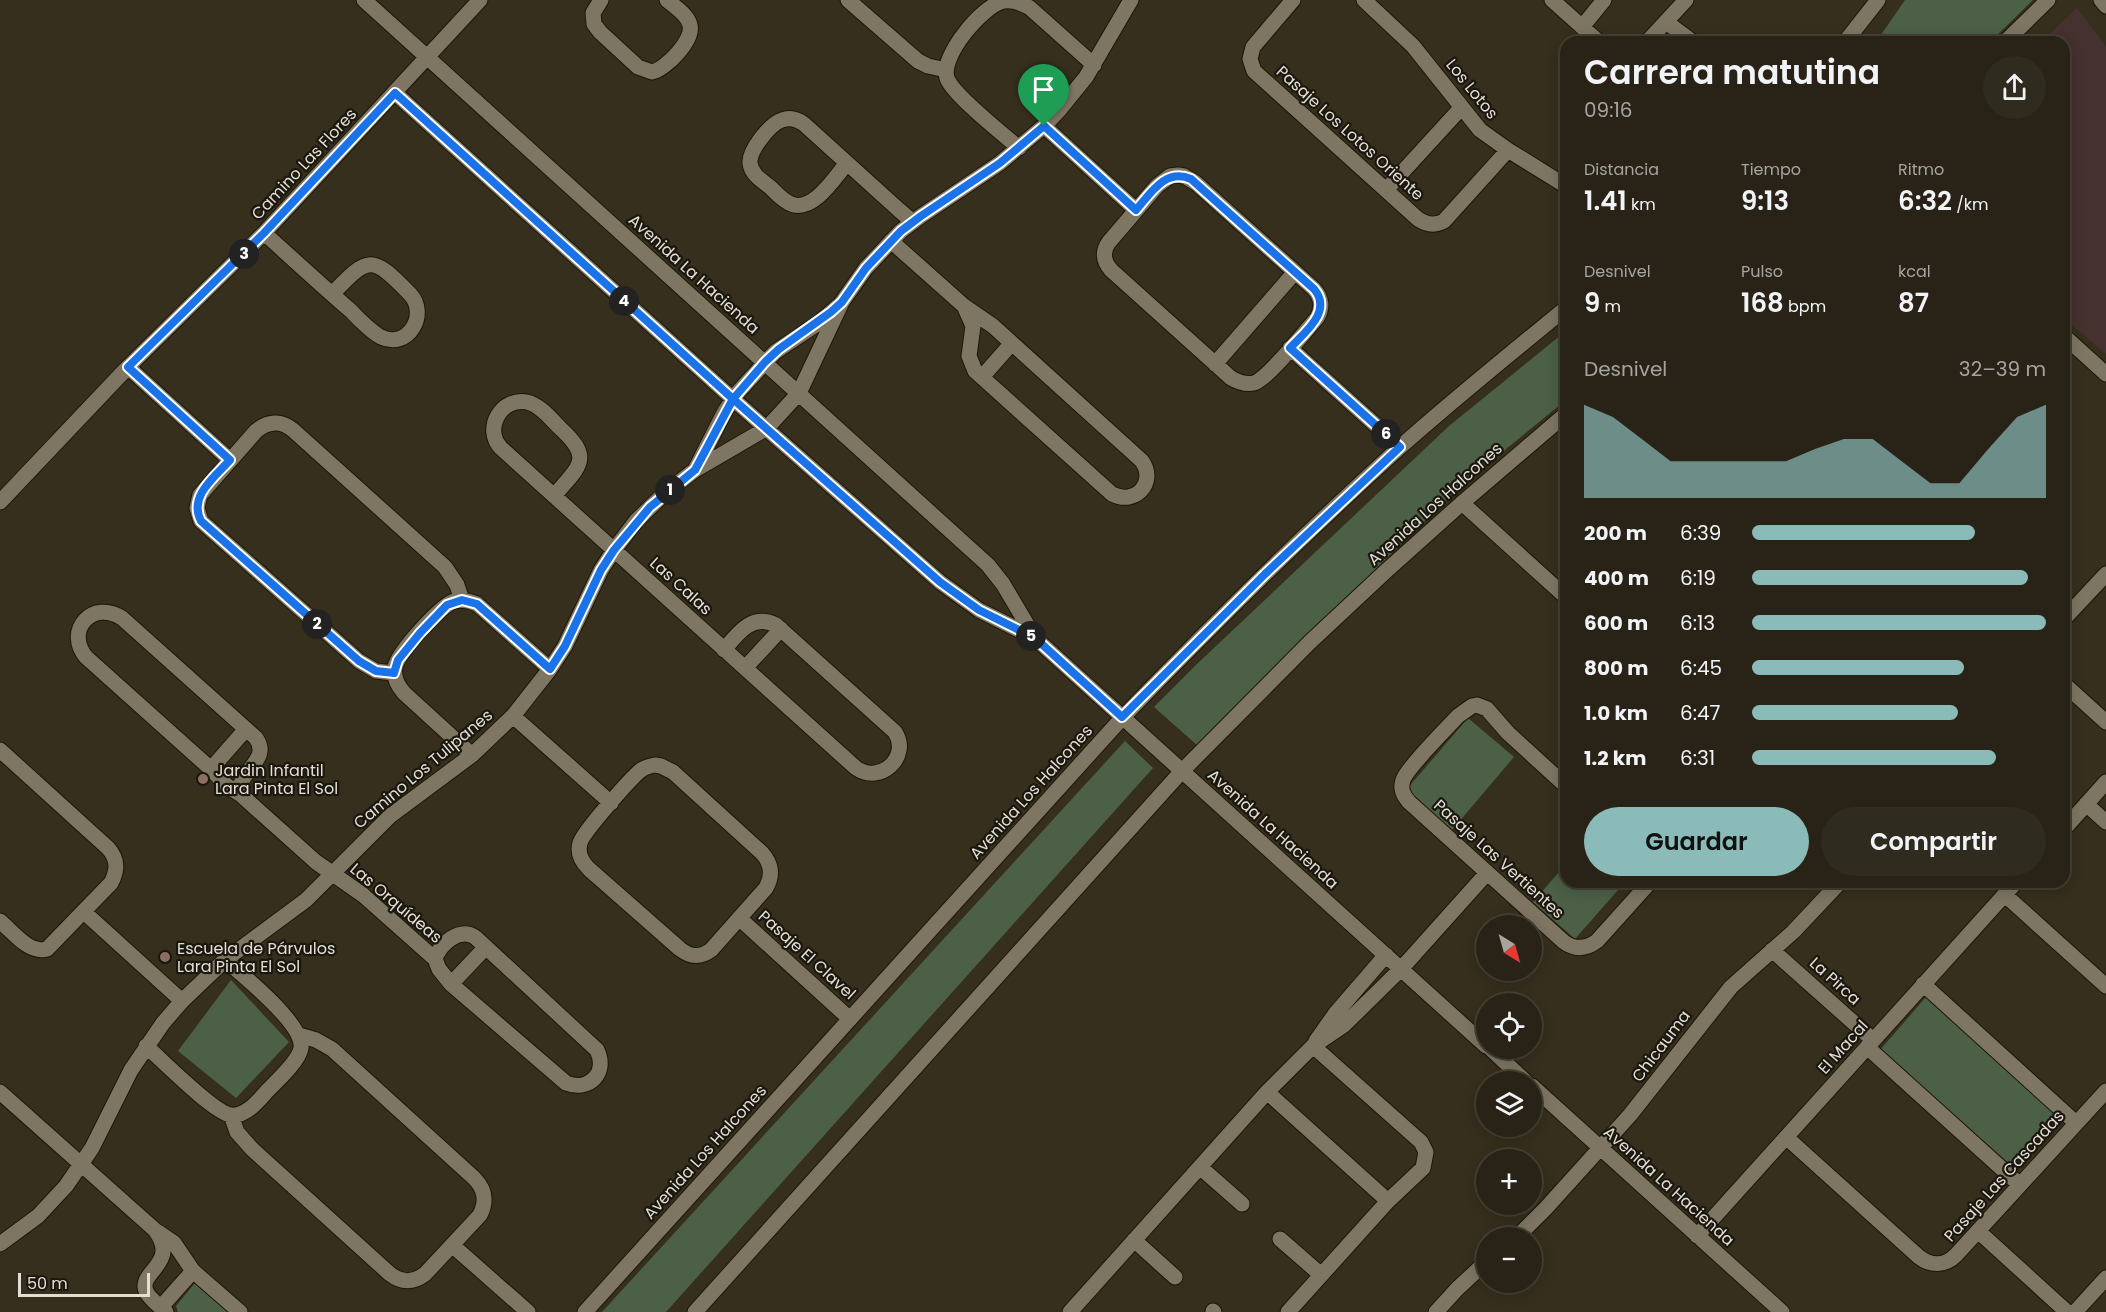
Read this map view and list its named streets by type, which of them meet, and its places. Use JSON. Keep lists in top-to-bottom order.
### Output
{
  "streets": {
    "street": [
      "Los Lotos",
      "Pasaje Los Lotos Oriente",
      "Camino Las Flores",
      "Avenida La Hacienda",
      "Avenida Los Halcones",
      "Las Calas",
      "Camino Los Tulipanes",
      "Pasaje Las Vertientes",
      "Las Orquídeas",
      "Pasaje El Clavel",
      "La Pirca",
      "Chicauma",
      "El Macal",
      "Pasaje Las Cascadas"
    ]
  },
  "crossings": [
    ["Los Lotos", "Pasaje Los Lotos Oriente"],
    ["Camino Las Flores", "Avenida La Hacienda"],
    ["Avenida La Hacienda", "Avenida Los Halcones"],
    ["Avenida La Hacienda", "Camino Los Tulipanes"],
    ["Avenida La Hacienda", "Chicauma"],
    ["Avenida La Hacienda", "El Macal"],
    ["Avenida Los Halcones", "Pasaje El Clavel"],
    ["Las Calas", "Camino Los Tulipanes"],
    ["Camino Los Tulipanes", "Las Orquídeas"],
    ["La Pirca", "Chicauma"],
    ["La Pirca", "El Macal"],
    ["La Pirca", "Pasaje Las Cascadas"],
    ["El Macal", "Pasaje Las Cascadas"]
  ],
  "places": ["Jardin Infantil Lara Pinta El Sol", "Escuela de Párvulos Lara Pinta El Sol"],
  "scale_bar": "50 m",
  "north": "bottom right",
  "page": {
    "heading": ["Carrera matutina", "09:16"],
    "stats": [
      ["Distancia", "1.41 km"],
      ["Tiempo", "9:13"],
      ["Ritmo", "6:32 /km"],
      ["Desnivel", "9 m"],
      ["Pulso", "168 bpm"],
      ["kcal", "87"]
    ],
    "pins": [
      "3",
      "4",
      "6",
      "1",
      "2",
      "5"
    ],
    "chart": ["Desnivel", "32–39 m"],
    "list": [
      {
        "name": "200 m",
        "note": "6:39"
      },
      {
        "name": "400 m",
        "note": "6:19"
      },
      {
        "name": "600 m",
        "note": "6:13"
      },
      {
        "name": "800 m",
        "note": "6:45"
      },
      {
        "name": "1.0 km",
        "note": "6:47"
      },
      {
        "name": "1.2 km",
        "note": "6:31"
      }
    ],
    "buttons": ["Guardar", "Compartir"],
    "map_buttons": ["+", "−"],
    "scale": "50 m"
  }
}
